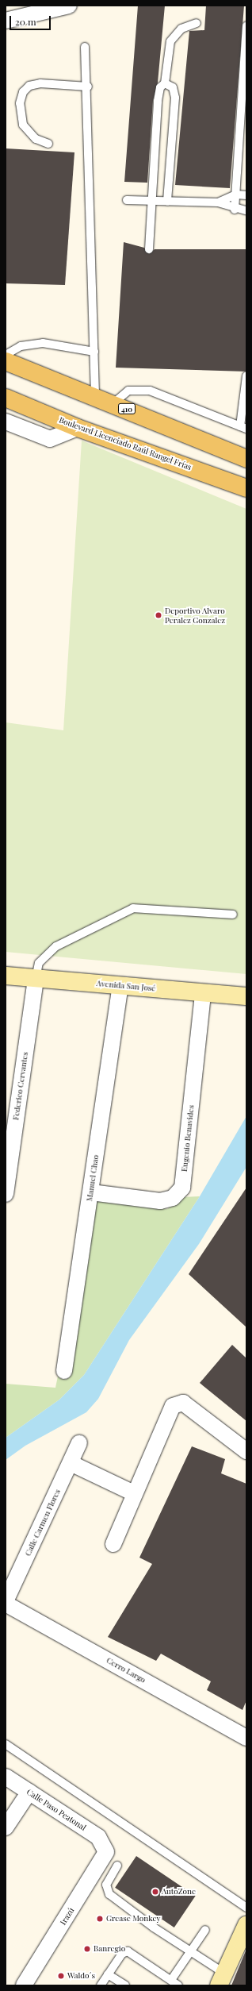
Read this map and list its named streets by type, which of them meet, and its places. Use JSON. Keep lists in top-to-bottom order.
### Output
{
  "streets": {
    "main road": ["410", "Boulevard Licenciado Raúl Rangel Frías"],
    "street": [
      "Avenida San José",
      "Federico Cervantes",
      "Eugenio Benavides",
      "Manuel Chao",
      "Calle Carmen Flores",
      "Cerro Largo",
      "Calle Paso Peatonal",
      "Irazú"
    ]
  },
  "crossings": [
    ["Avenida San José", "Federico Cervantes"],
    ["Avenida San José", "Eugenio Benavides"],
    ["Avenida San José", "Manuel Chao"],
    ["Eugenio Benavides", "Manuel Chao"],
    ["Calle Paso Peatonal", "Irazú"]
  ],
  "places": [
    "Deportivo Alvaro Peralez Gonzalez",
    "AutoZone",
    "Grease Monkey",
    "Banregio",
    "Waldo´s"
  ],
  "scale_bar": "20 m"
}
